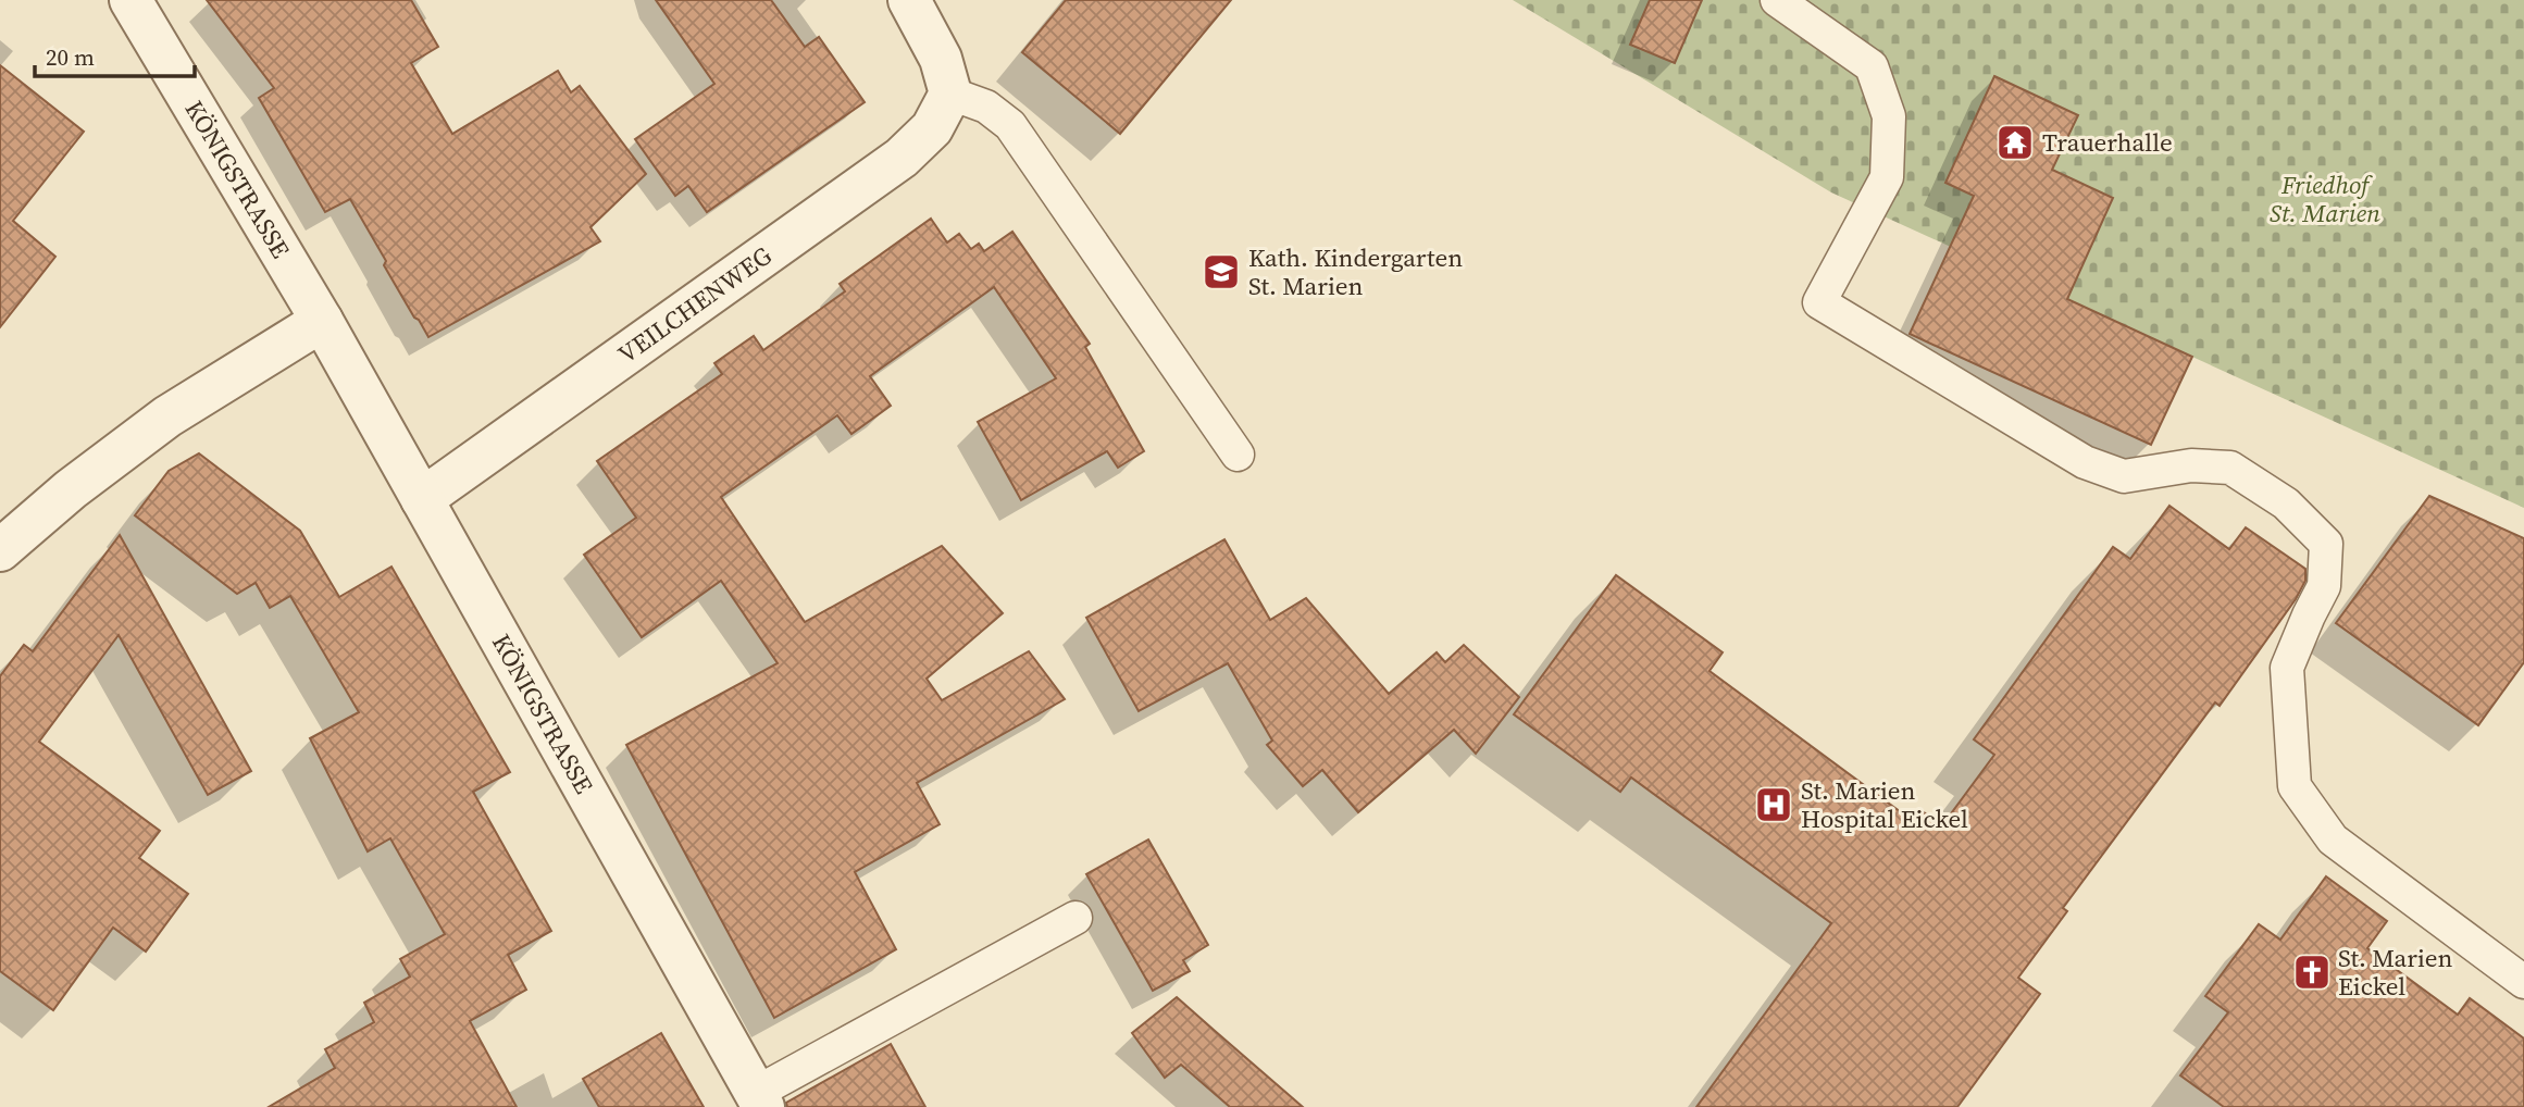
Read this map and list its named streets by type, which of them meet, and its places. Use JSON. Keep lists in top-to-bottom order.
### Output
{
  "streets": {
    "street": ["KÖNIGSTRASSE", "VEILCHENWEG"]
  },
  "crossings": [
    ["KÖNIGSTRASSE", "VEILCHENWEG"]
  ],
  "parks": ["Friedhof St. Marien"],
  "places": {
    "temple": ["Trauerhalle"],
    "school or university": ["Kath. Kindergarten St. Marien"],
    "hospital": ["St. Marien Hospital Eickel"],
    "church": ["St. Marien Eickel"]
  },
  "scale_bar": "20 m"
}
